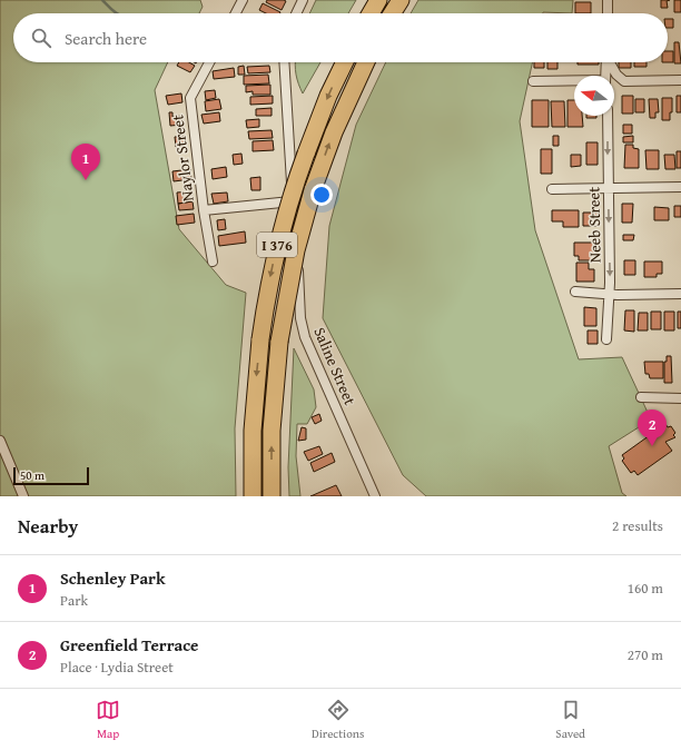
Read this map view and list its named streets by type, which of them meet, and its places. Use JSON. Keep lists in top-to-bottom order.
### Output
{
  "streets": {
    "highway": ["I 376"],
    "street": ["Naylor Street", "Neeb Street", "Saline Street"]
  },
  "one_way": ["Neeb Street"],
  "scale_bar": "50 m",
  "north": "left",
  "page": {
    "search": "Search here",
    "pins": ["1", "2"],
    "scale": "50 m",
    "heading": ["Nearby", "2 results"],
    "list": [
      {
        "mark": "1",
        "name": "Schenley Park",
        "note": "Park",
        "value": "160 m"
      },
      {
        "mark": "2",
        "name": "Greenfield Terrace",
        "note": "Place · Lydia Street",
        "value": "270 m"
      }
    ],
    "nav": ["Map", "Directions", "Saved"]
  }
}
